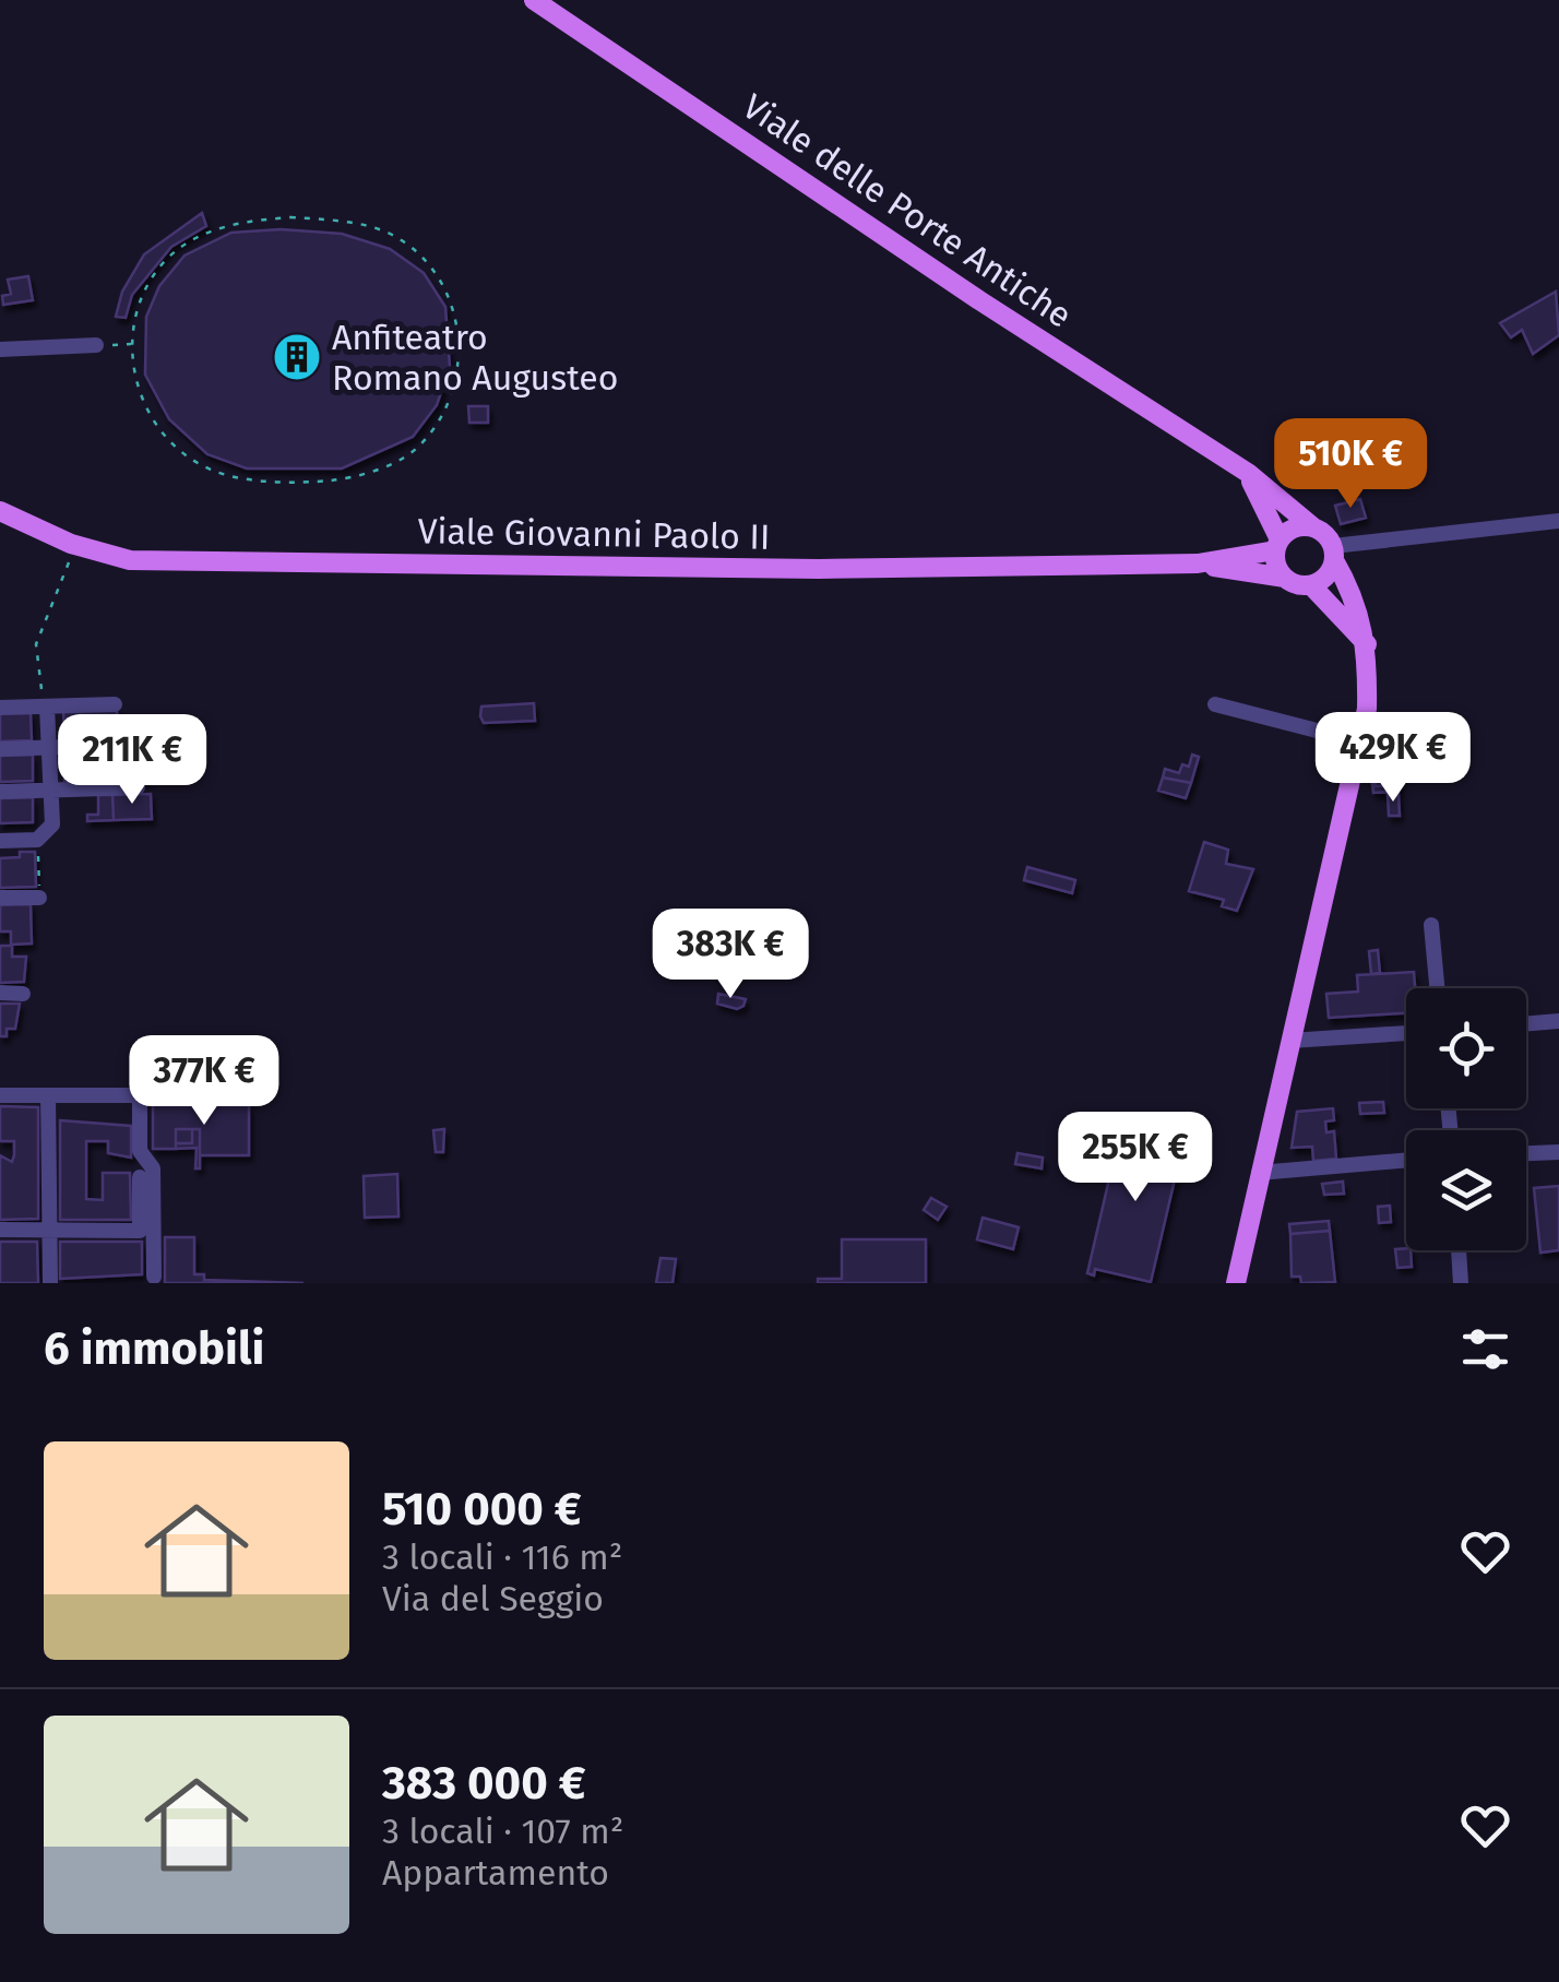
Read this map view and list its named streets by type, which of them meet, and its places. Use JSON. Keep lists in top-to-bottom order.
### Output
{
  "streets": {
    "main road": ["Viale delle Porte Antiche", "Viale Giovanni Paolo II"]
  },
  "places": {
    "building": ["Anfiteatro Romano Augusteo"]
  },
  "page": {
    "price": [
      "510K €",
      "429K €",
      "211K €",
      "383K €",
      "377K €",
      "255K €"
    ],
    "heading": "6 immobili",
    "list": [
      {
        "name": "510 000 €",
        "note": "3 locali · 116 m² · Via del Seggio"
      },
      {
        "name": "383 000 €",
        "note": "3 locali · 107 m² · Appartamento"
      }
    ]
  }
}
